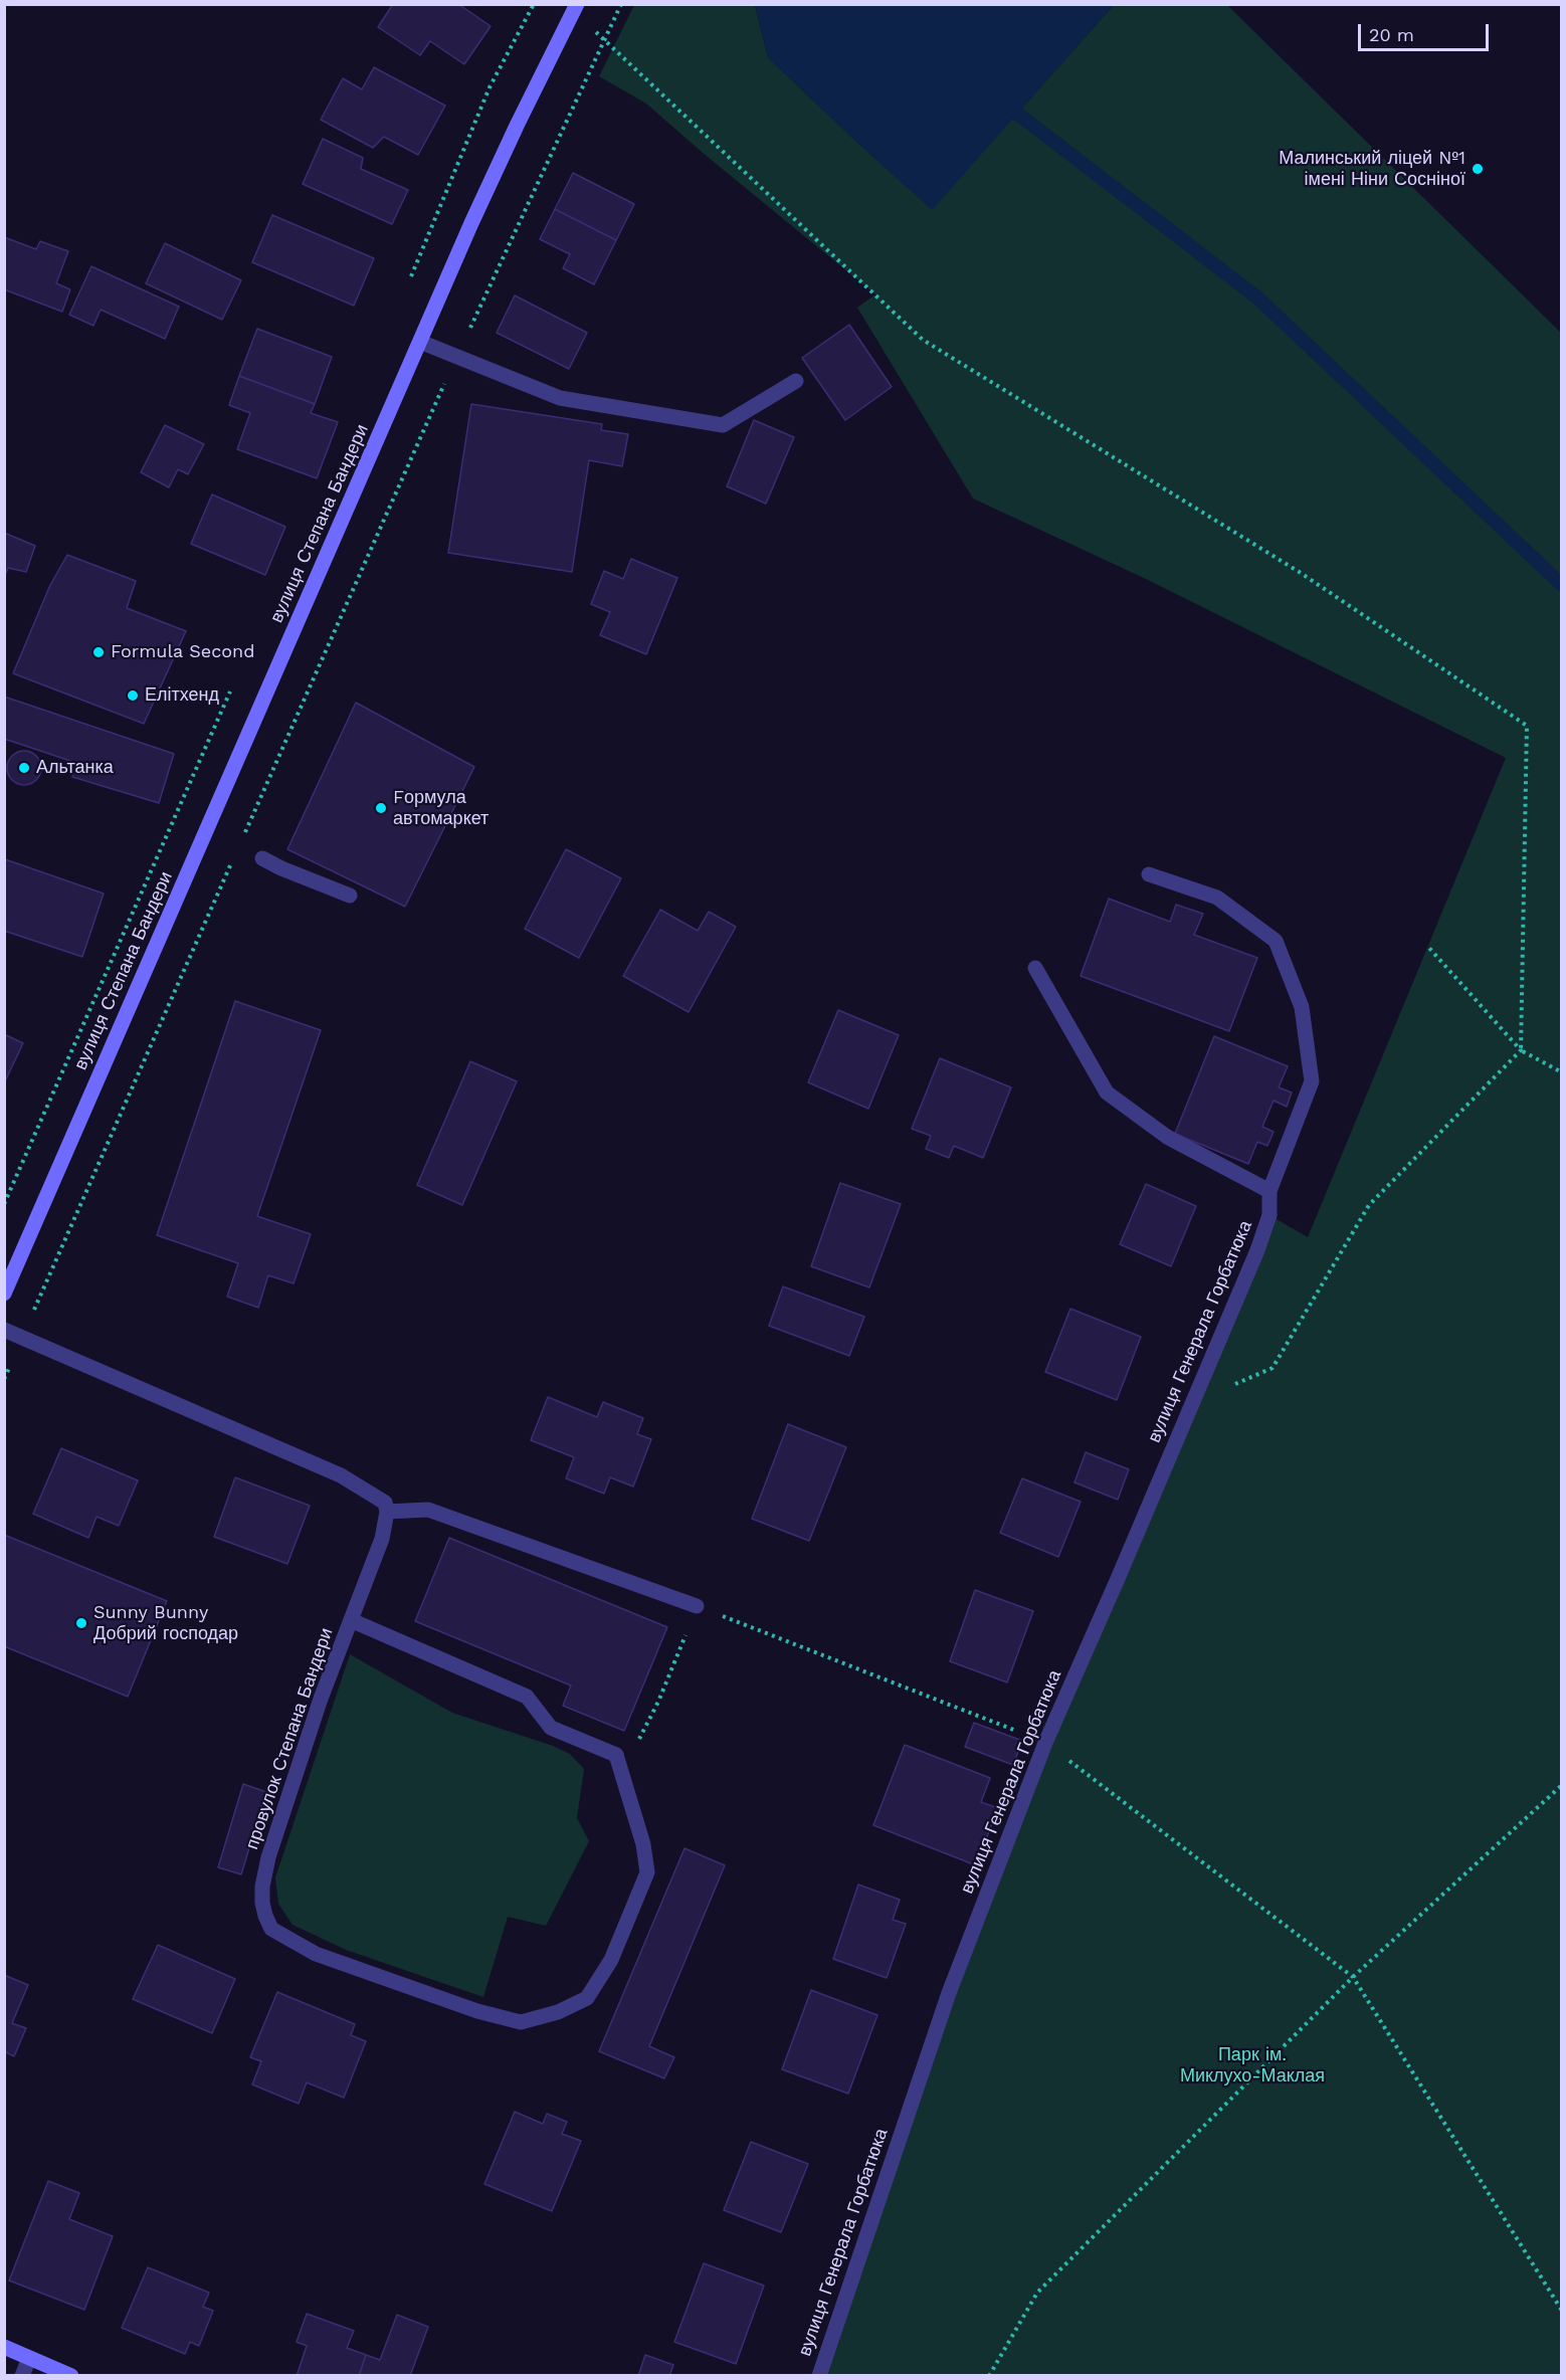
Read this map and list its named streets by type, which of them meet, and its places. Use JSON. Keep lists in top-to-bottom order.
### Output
{
  "streets": {
    "street": ["вулиця Степана Бандери", "вулиця Генерала Горбатюка", "провулок Степана Бандери"]
  },
  "parks": ["Парк ім. Миклухо-Маклая"],
  "places": [
    "Малинський ліцей №1 імені Ніни Сосніної",
    "Formula Second",
    "Елітхенд",
    "Альтанка",
    "Fормула автомаркет",
    "Sunny Bunny Добрий господар"
  ],
  "scale_bar": "20 m"
}
